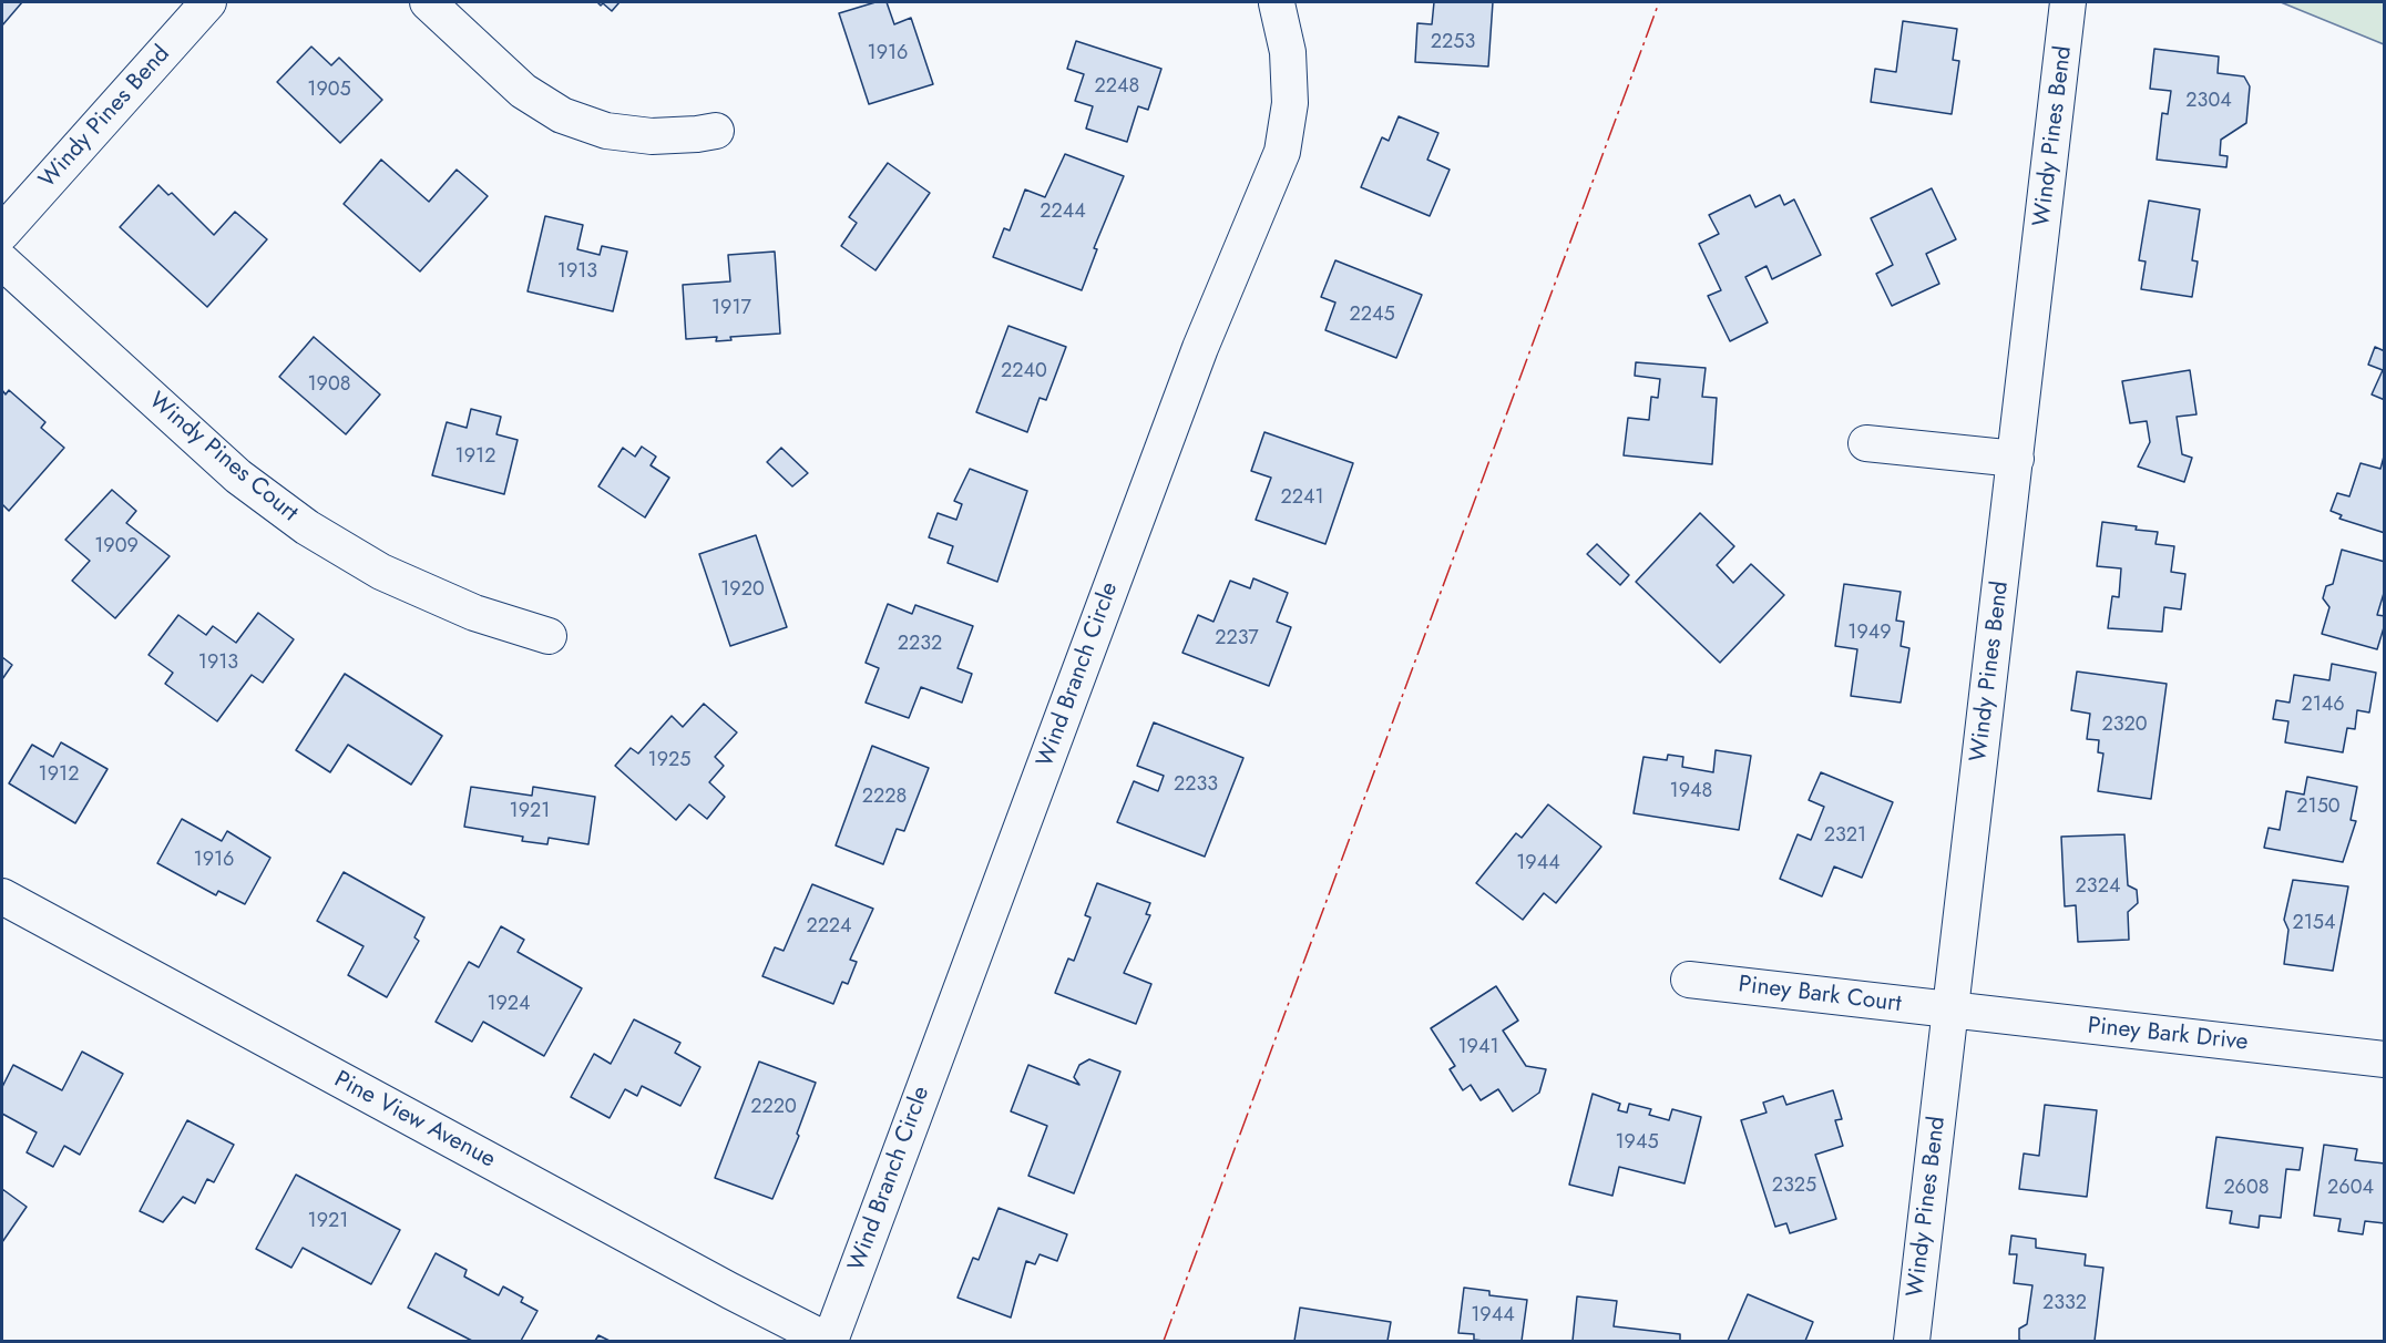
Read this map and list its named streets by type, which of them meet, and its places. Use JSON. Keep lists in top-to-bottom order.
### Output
{
  "streets": {
    "street": [
      "Windy Pines Bend",
      "Windy Pines Court",
      "Wind Branch Circle",
      "Piney Bark Court",
      "Piney Bark Drive",
      "Pine View Avenue"
    ]
  },
  "crossings": [
    ["Windy Pines Bend", "Piney Bark Court"],
    ["Windy Pines Bend", "Piney Bark Drive"],
    ["Wind Branch Circle", "Pine View Avenue"],
    ["Piney Bark Court", "Piney Bark Drive"]
  ],
  "house_numbers": [
    "2253",
    "1916",
    "2248",
    "1905",
    "2304",
    "2244",
    "1913",
    "1917",
    "2245",
    "2240",
    "1908",
    "1912",
    "2241",
    "1909",
    "1920",
    "1949",
    "2237",
    "2232",
    "1913",
    "2146",
    "2320",
    "1925",
    "1912",
    "2233",
    "1948",
    "2228",
    "2150",
    "1921",
    "2321",
    "1916",
    "1944",
    "2324",
    "2154",
    "2224",
    "1924",
    "1941",
    "2220",
    "1945",
    "2325",
    "2608",
    "2604",
    "1921",
    "2332",
    "1944"
  ]
}
